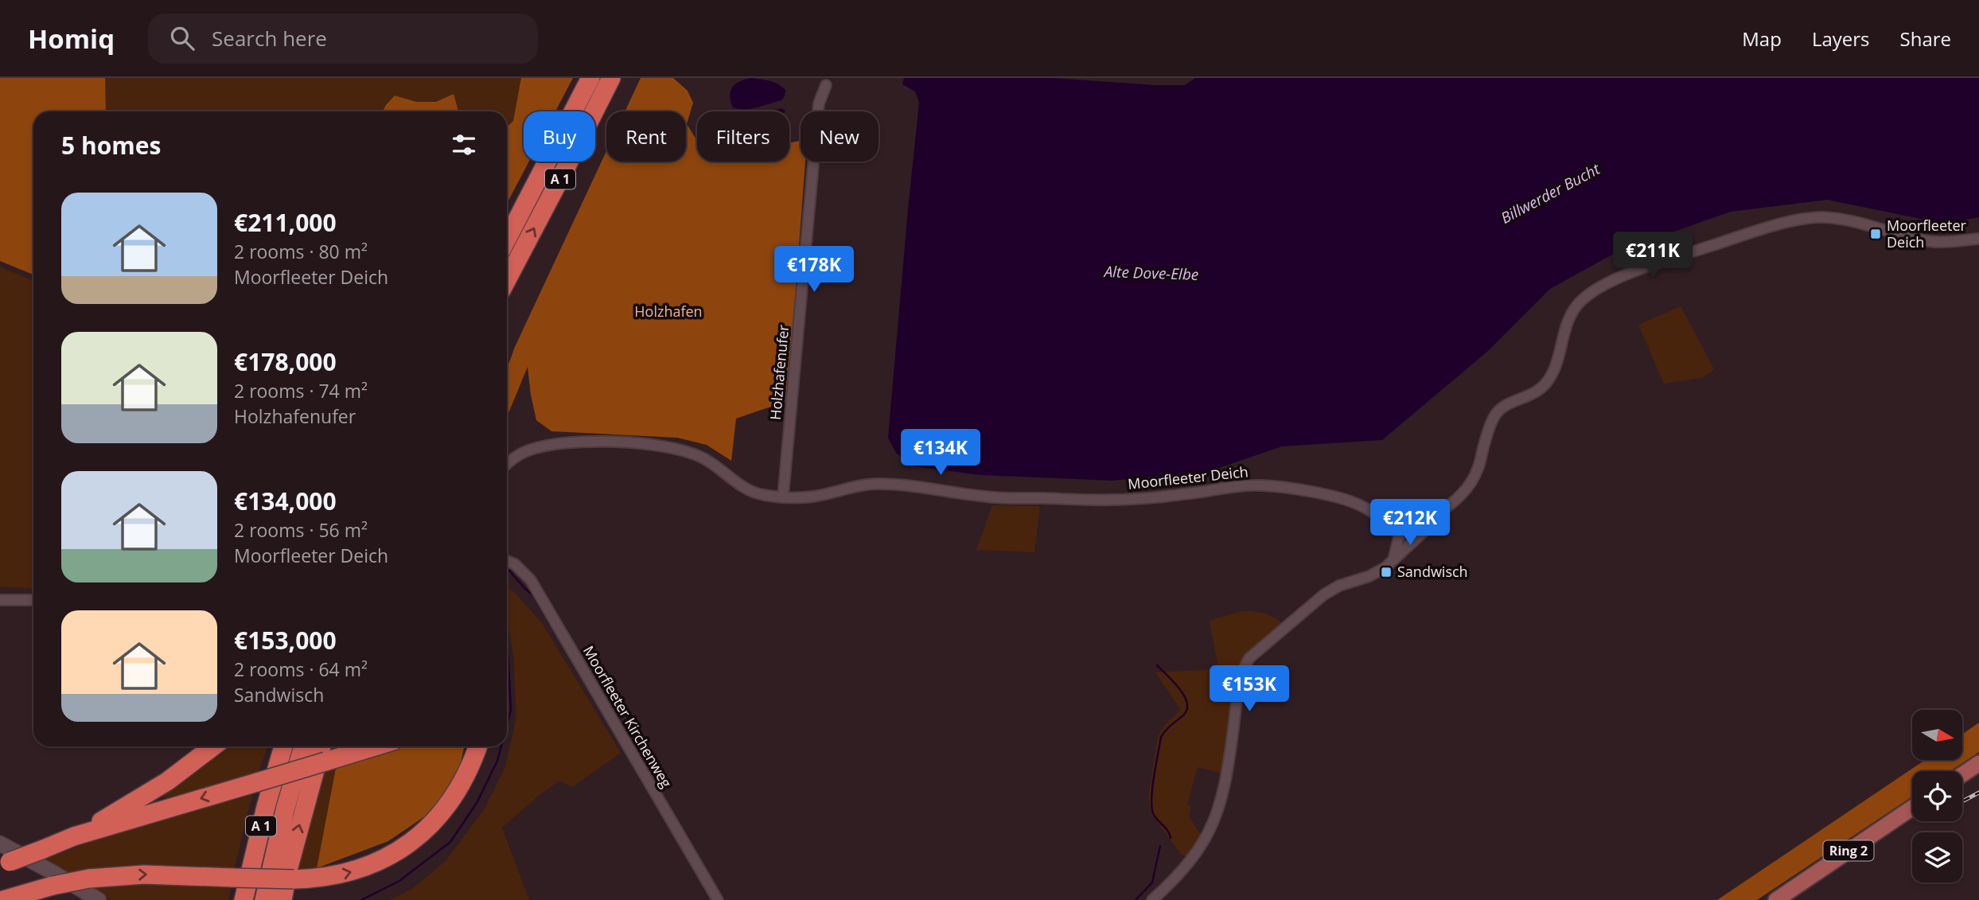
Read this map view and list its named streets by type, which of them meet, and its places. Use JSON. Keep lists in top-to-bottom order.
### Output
{
  "streets": {
    "highway": ["A 1"],
    "main road": ["Ring 2"],
    "street": ["Holzhafenufer", "Moorfleeter Deich", "Moorfleeter Kirchenweg"]
  },
  "crossings": [
    ["Holzhafenufer", "Moorfleeter Deich"]
  ],
  "water": ["Billwerder Bucht", "Alte Dove-Elbe"],
  "parks": ["Holzhafen"],
  "places": {
    "transit": ["Moorfleeter Deich", "Sandwisch"]
  },
  "north": "right",
  "page": {
    "header": "Homiq",
    "search": "Search here",
    "nav": ["Map", "Layers", "Share"],
    "chip": [
      "Buy",
      "Rent",
      "Filters",
      "New"
    ],
    "heading": "5 homes",
    "list": [
      {
        "name": "€211,000",
        "note": "2 rooms · 80 m² · Moorfleeter Deich"
      },
      {
        "name": "€178,000",
        "note": "2 rooms · 74 m² · Holzhafenufer"
      },
      {
        "name": "€134,000",
        "note": "2 rooms · 56 m² · Moorfleeter Deich"
      },
      {
        "name": "€153,000",
        "note": "2 rooms · 64 m² · Sandwisch"
      }
    ],
    "price": [
      "€211K",
      "€178K",
      "€134K",
      "€212K",
      "€153K"
    ]
  }
}
